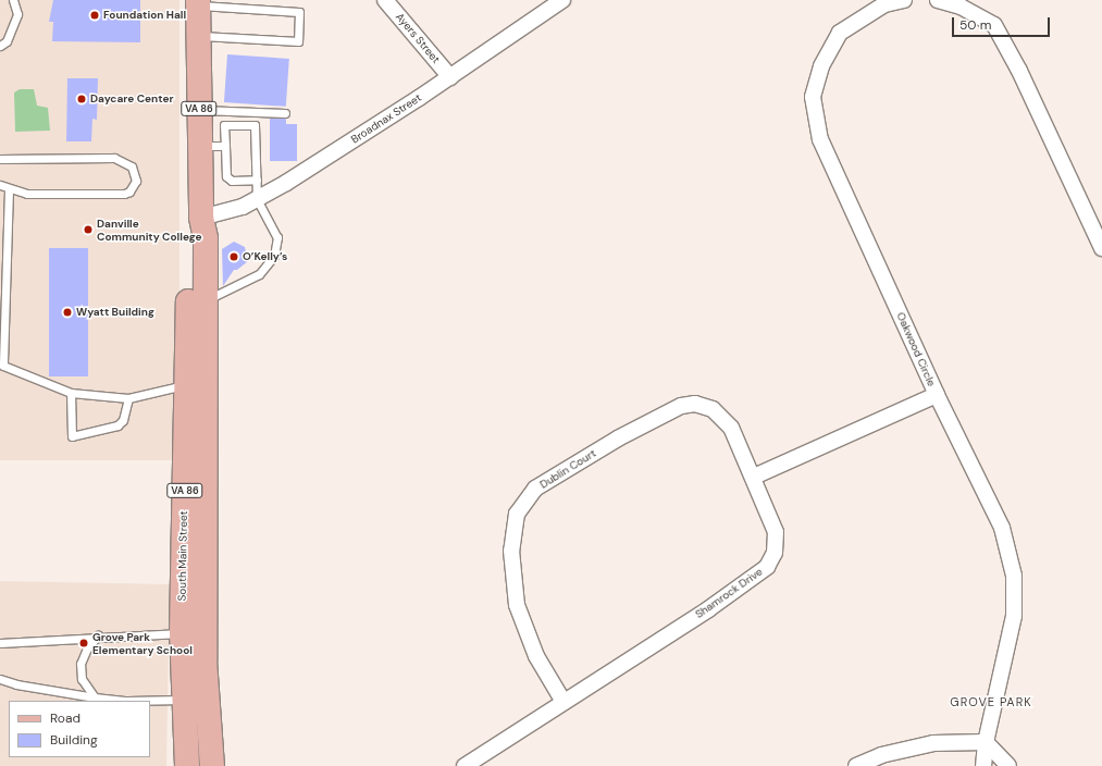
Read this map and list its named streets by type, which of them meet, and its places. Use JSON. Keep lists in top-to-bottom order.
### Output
{
  "streets": {
    "main road": ["VA 86", "South Main Street"],
    "street": [
      "Ayers Street",
      "Broadnax Street",
      "Oakwood Circle",
      "Dublin Court",
      "Shamrock Drive"
    ]
  },
  "crossings": [
    ["Ayers Street", "Broadnax Street"],
    ["Broadnax Street", "South Main Street"],
    ["Dublin Court", "Shamrock Drive"]
  ],
  "districts": ["GROVE PARK"],
  "places": [
    "Foundation Hall",
    "Daycare Center",
    "Danville Community College",
    "O’Kelly’s",
    "Wyatt Building",
    "Grove Park Elementary School"
  ],
  "legend": ["Road", "Building"],
  "scale_bar": "50 m"
}
